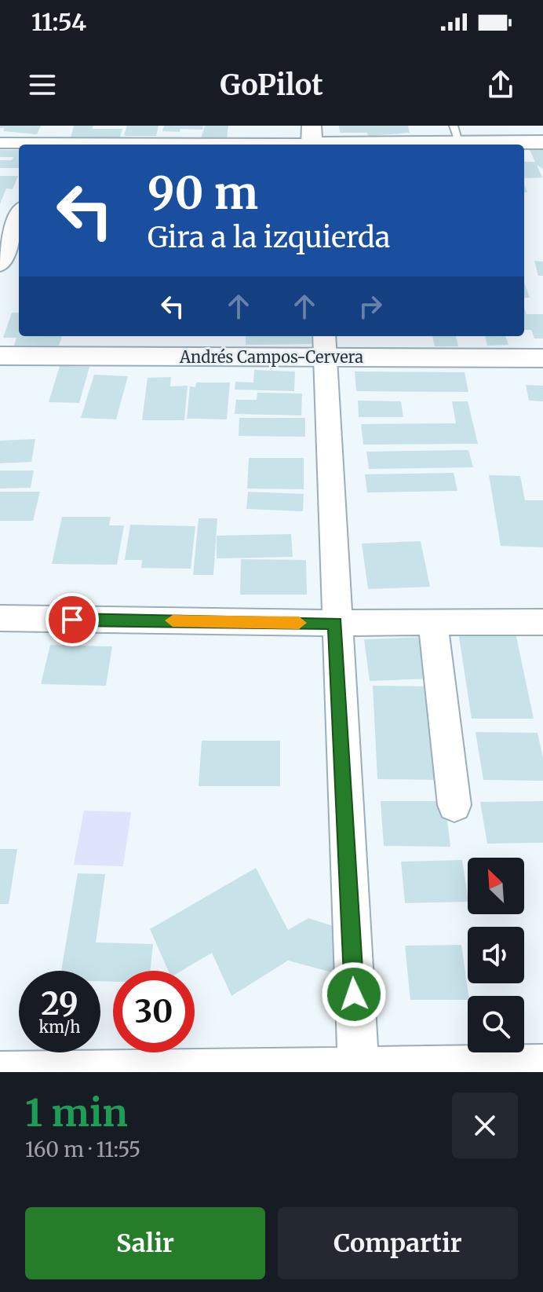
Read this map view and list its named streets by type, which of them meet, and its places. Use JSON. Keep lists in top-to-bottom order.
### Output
{
  "streets": {
    "street": ["Andrés Campos-Cervera"]
  },
  "north": "top left",
  "page": {
    "status": "11:54",
    "header": "GoPilot",
    "turn": ["90 m", "Gira a la izquierda"],
    "speed": "29 km/h",
    "limit": "30",
    "heading": ["1 min", "160 m · 11:55"],
    "buttons": ["Salir", "Compartir"]
  }
}
